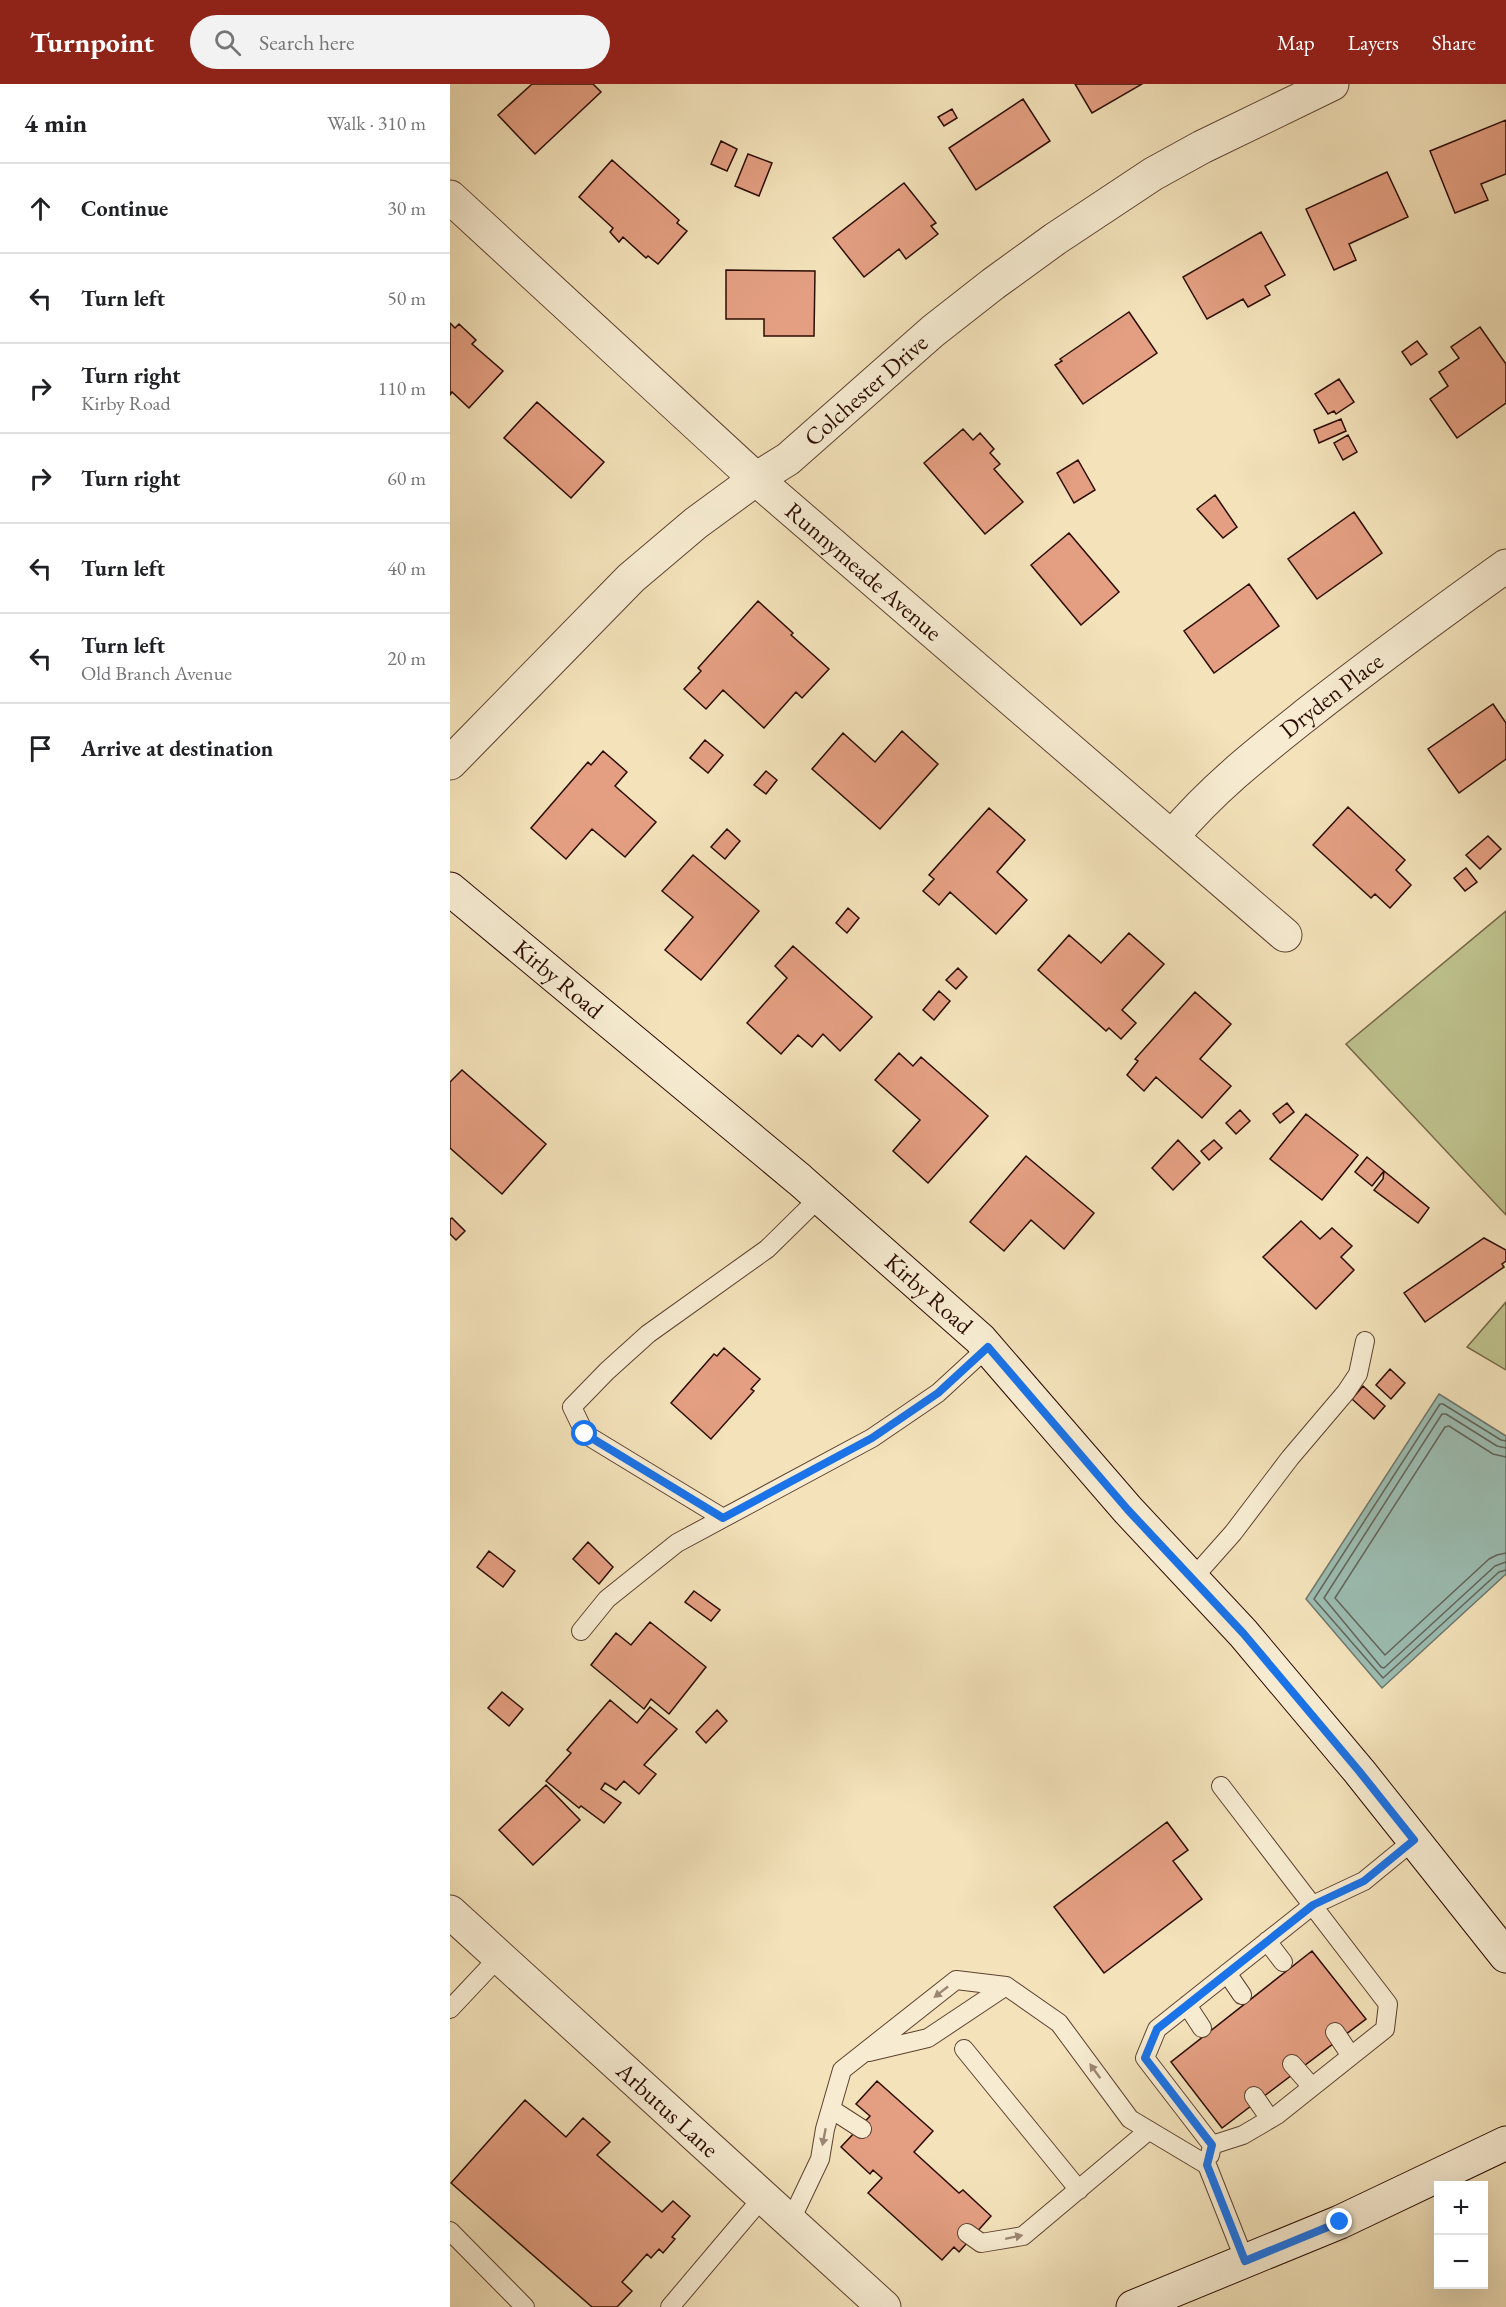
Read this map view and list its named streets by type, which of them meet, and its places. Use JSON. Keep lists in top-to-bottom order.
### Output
{
  "streets": {
    "street": [
      "Colchester Drive",
      "Runnymeade Avenue",
      "Dryden Place",
      "Kirby Road",
      "Arbutus Lane"
    ]
  },
  "crossings": [
    ["Colchester Drive", "Runnymeade Avenue"],
    ["Runnymeade Avenue", "Dryden Place"]
  ],
  "page": {
    "header": "Turnpoint",
    "search": "Search here",
    "nav": ["Map", "Layers", "Share"],
    "heading": ["4 min", "Walk · 310 m"],
    "list": [
      ["Continue", "30 m"],
      ["Turn left", "50 m"],
      ["Turn right", "Kirby Road", "110 m"],
      ["Turn right", "60 m"],
      ["Turn left", "40 m"],
      ["Turn left", "Old Branch Avenue", "20 m"],
      "Arrive at destination"
    ],
    "map_buttons": ["+", "−"]
  }
}
